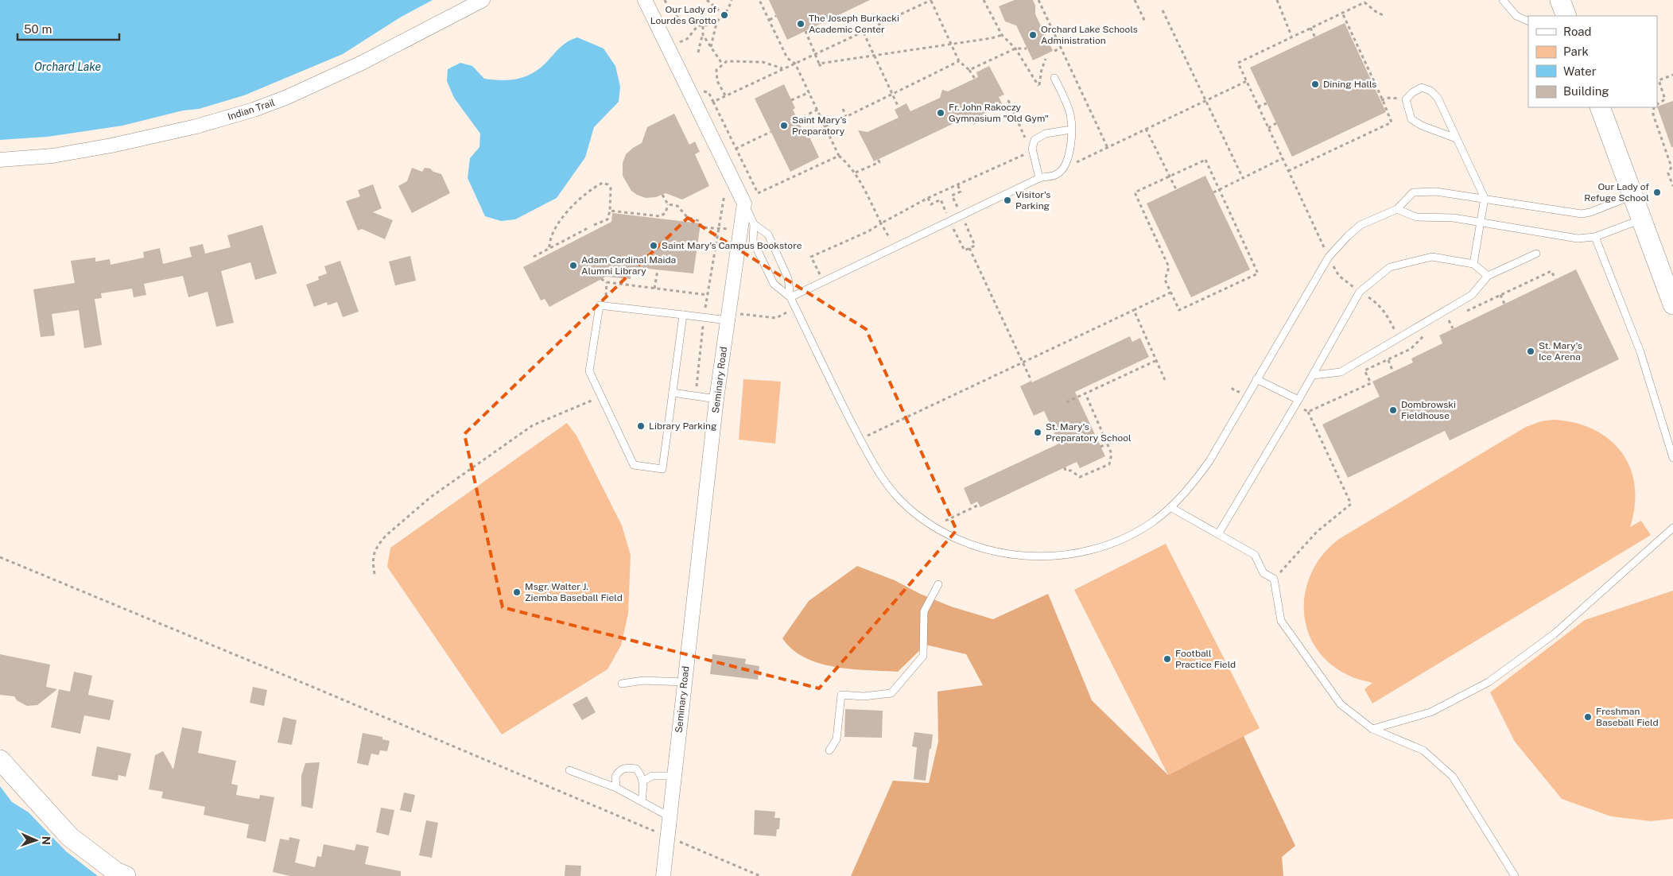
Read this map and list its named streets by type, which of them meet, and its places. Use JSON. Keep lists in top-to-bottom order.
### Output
{
  "streets": {
    "street": ["Indian Trail", "Seminary Road"]
  },
  "water": ["Orchard Lake"],
  "places": [
    "Our Lady of Lourdes Grotto",
    "The Joseph Burkacki Academic Center",
    "Orchard Lake Schools Administration",
    "Dining Halls",
    "Fr. John Rakoczy Gymnasium \"Old Gym\"",
    "Saint Mary's Preparatory",
    "Our Lady of Refuge School",
    "Visitor's Parking",
    "Saint Mary’s Campus Bookstore",
    "Adam Cardinal Maida Alumni Library",
    "St. Mary's Ice Arena",
    "Dombrowski Fieldhouse",
    "Library Parking",
    "St. Mary's Preparatory School",
    "Msgr. Walter J. Ziemba Baseball Field",
    "Football Practice Field",
    "Freshman Baseball Field"
  ],
  "legend": [
    "Road",
    "Park",
    "Water",
    "Building"
  ],
  "scale_bar": "50 m",
  "north": "right"
}
